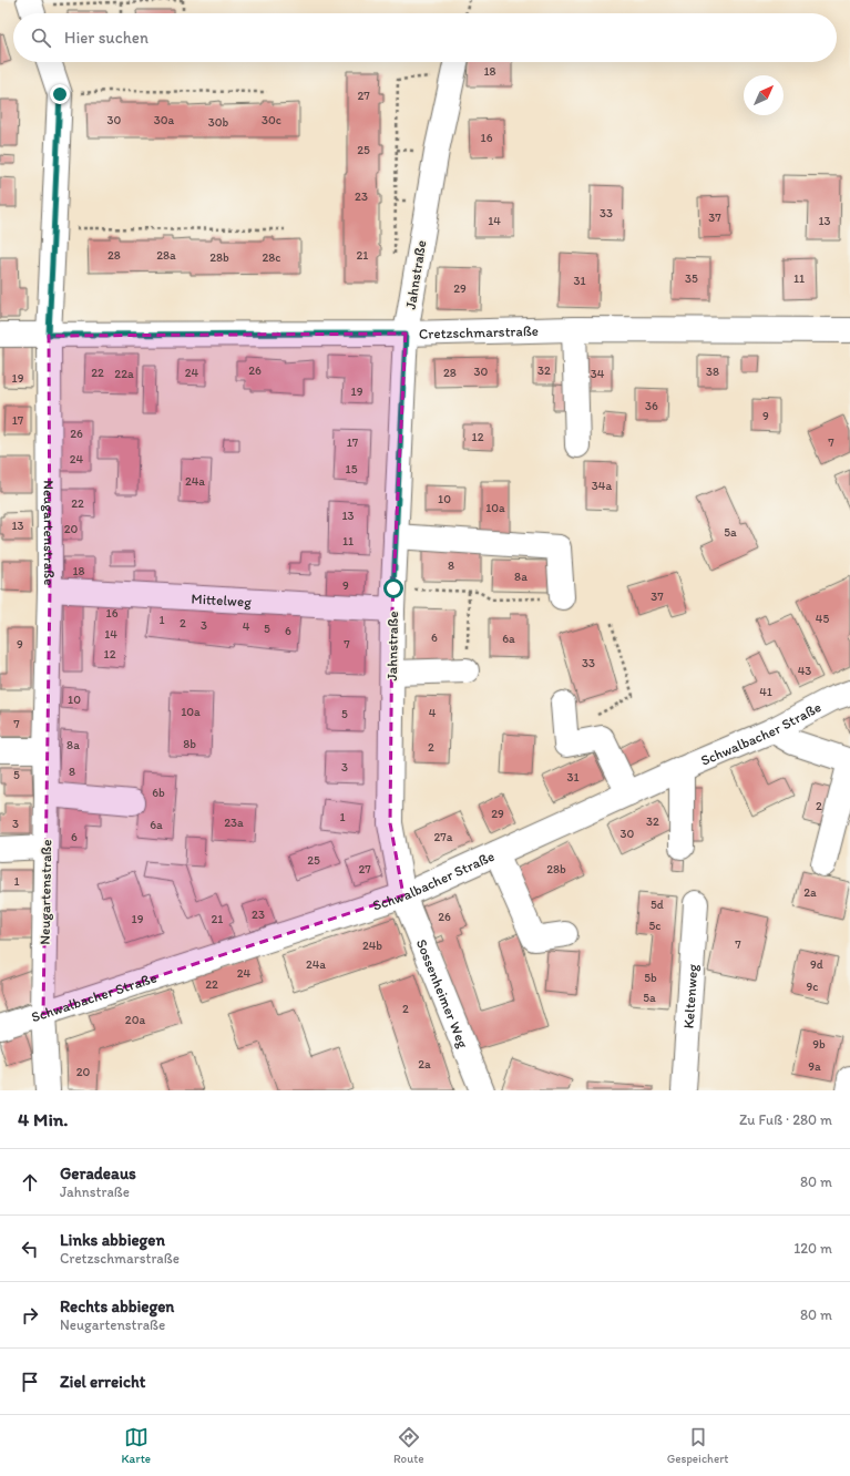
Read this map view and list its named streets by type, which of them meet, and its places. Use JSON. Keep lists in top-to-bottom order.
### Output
{
  "streets": {
    "street": [
      "Jahnstraße",
      "Cretzschmarstraße",
      "Neugartenstraße",
      "Mittelweg",
      "Schwalbacher Straße",
      "Sossenheimer Weg",
      "Keltenweg"
    ]
  },
  "crossings": [
    ["Jahnstraße", "Cretzschmarstraße"],
    ["Jahnstraße", "Mittelweg"],
    ["Jahnstraße", "Schwalbacher Straße"],
    ["Jahnstraße", "Sossenheimer Weg"],
    ["Cretzschmarstraße", "Neugartenstraße"],
    ["Neugartenstraße", "Mittelweg"],
    ["Neugartenstraße", "Schwalbacher Straße"],
    ["Schwalbacher Straße", "Sossenheimer Weg"]
  ],
  "house_numbers": [
    "18",
    "27",
    "30",
    "30a",
    "30c",
    "30b",
    "16",
    "25",
    "23",
    "33",
    "37",
    "14",
    "13",
    "28",
    "28a",
    "21",
    "28b",
    "28c",
    "35",
    "11",
    "31",
    "29",
    "26",
    "32",
    "30",
    "38",
    "22",
    "24",
    "28",
    "22a",
    "34",
    "19",
    "19",
    "36",
    "9",
    "17",
    "26",
    "12",
    "17",
    "7",
    "24",
    "15",
    "24a",
    "34a",
    "10",
    "22",
    "10a",
    "13",
    "13",
    "20",
    "5a",
    "11",
    "8",
    "18",
    "8a",
    "9",
    "37",
    "16",
    "45",
    "1",
    "2",
    "3",
    "4",
    "5",
    "6",
    "14",
    "6",
    "6a",
    "9",
    "7",
    "12",
    "33",
    "43",
    "41",
    "10",
    "10a",
    "4",
    "5",
    "7",
    "8b",
    "8a",
    "2",
    "3",
    "8",
    "5",
    "31",
    "6b",
    "2",
    "29",
    "1",
    "32",
    "23a",
    "3",
    "6a",
    "30",
    "6",
    "27a",
    "25",
    "27",
    "28b",
    "1",
    "2a",
    "5d",
    "23",
    "26",
    "19",
    "21",
    "5c",
    "7",
    "24b",
    "24a",
    "9d",
    "24",
    "5b",
    "22",
    "9c",
    "5a",
    "2",
    "20a",
    "9b",
    "2a",
    "9a",
    "20"
  ],
  "north": "top right",
  "page": {
    "search": "Hier suchen",
    "heading": ["4 Min.", "Zu Fuß · 280 m"],
    "list": [
      ["Geradeaus", "Jahnstraße", "80 m"],
      ["Links abbiegen", "Cretzschmarstraße", "120 m"],
      ["Rechts abbiegen", "Neugartenstraße", "80 m"],
      "Ziel erreicht"
    ],
    "nav": ["Karte", "Route", "Gespeichert"]
  }
}
